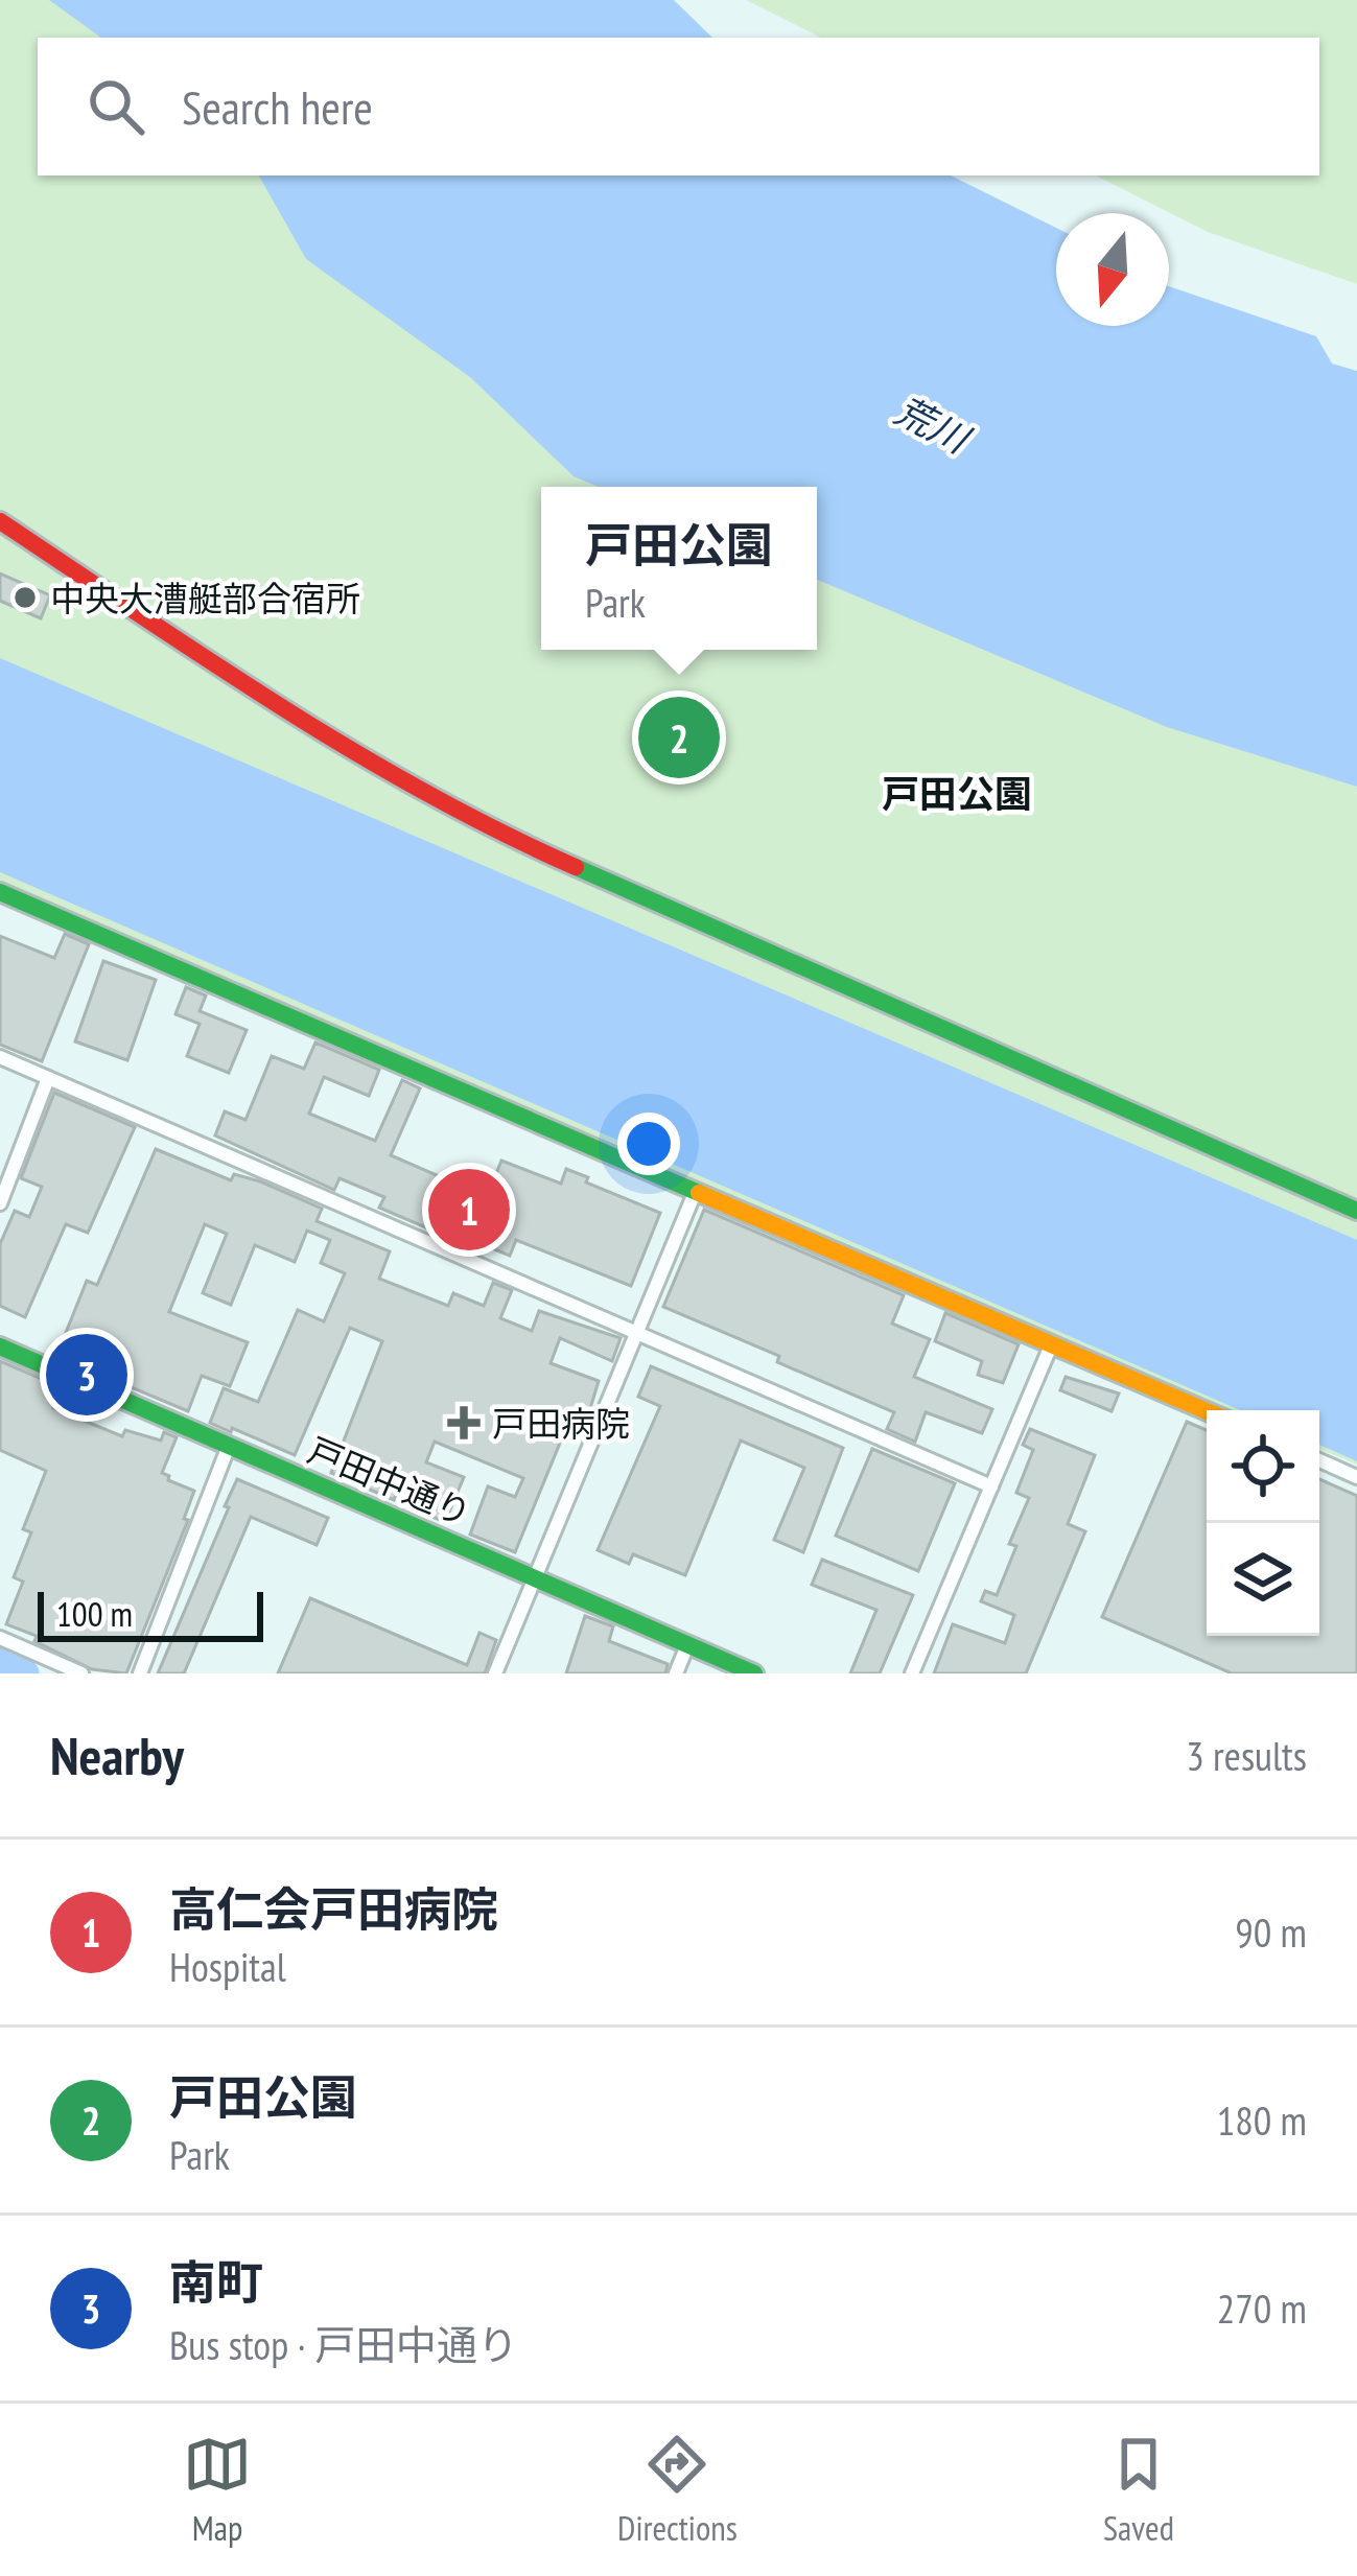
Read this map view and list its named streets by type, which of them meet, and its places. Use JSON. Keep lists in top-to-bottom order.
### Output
{
  "streets": {
    "street": ["戸田中通り"]
  },
  "districts": ["戸田公園"],
  "water": ["荒川"],
  "places": {
    "other": ["中央大漕艇部合宿所"],
    "health": ["戸田病院"]
  },
  "scale_bar": "100 m",
  "north": "bottom",
  "page": {
    "search": "Search here",
    "popup": ["戸田公園", "Park"],
    "pins": ["2", "1", "3"],
    "scale": "100 m",
    "heading": ["Nearby", "3 results"],
    "list": [
      {
        "mark": "1",
        "name": "高仁会戸田病院",
        "note": "Hospital",
        "value": "90 m"
      },
      {
        "mark": "2",
        "name": "戸田公園",
        "note": "Park",
        "value": "180 m"
      },
      {
        "mark": "3",
        "name": "南町",
        "note": "Bus stop · 戸田中通り",
        "value": "270 m"
      }
    ],
    "nav": ["Map", "Directions", "Saved"]
  }
}
